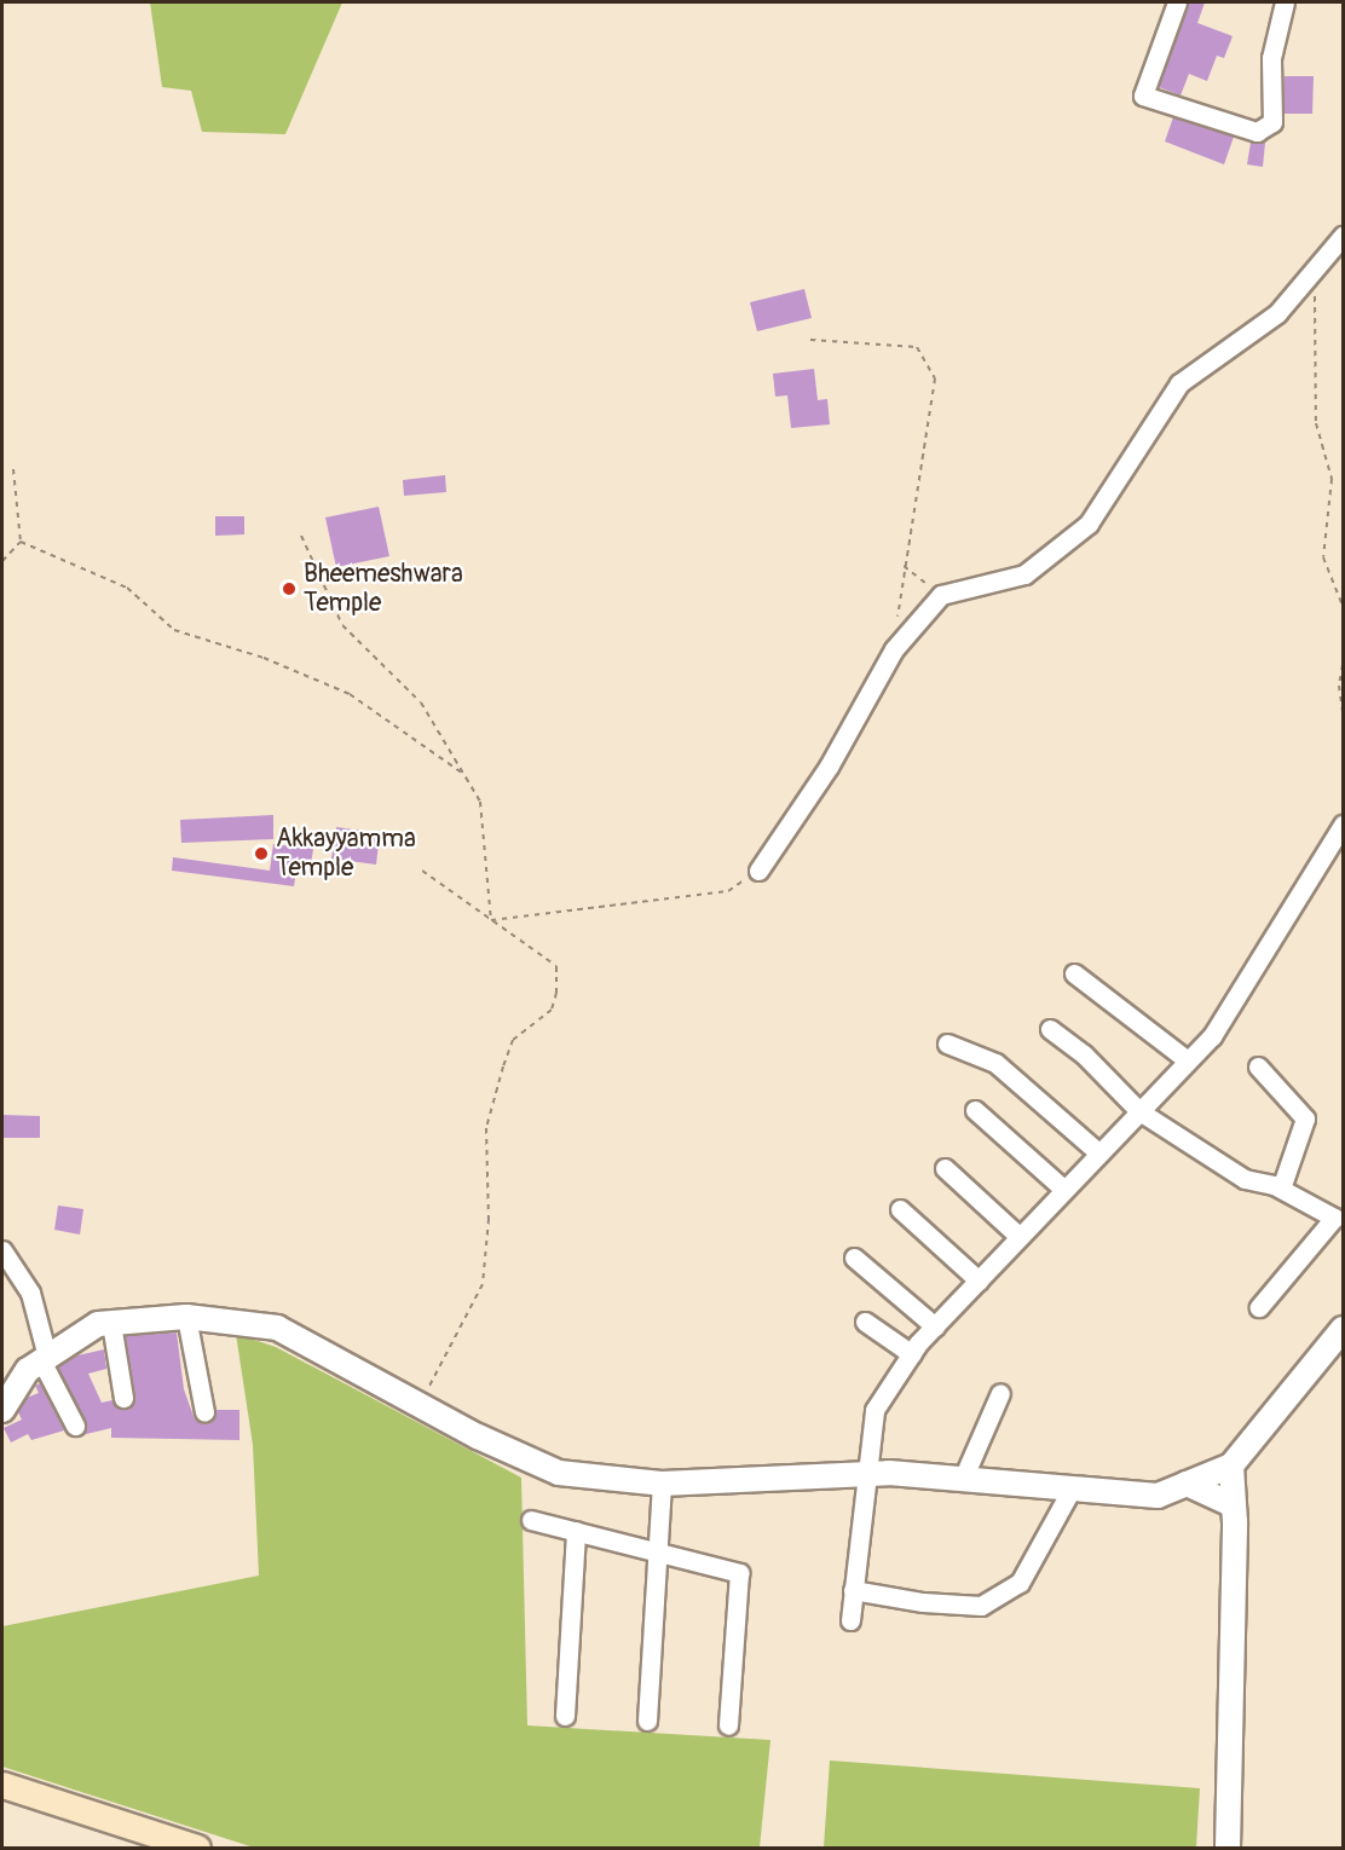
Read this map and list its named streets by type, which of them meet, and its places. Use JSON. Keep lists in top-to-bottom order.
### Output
{
  "places": ["Bheemeshwara Temple", "Akkayyamma Temple"]
}
